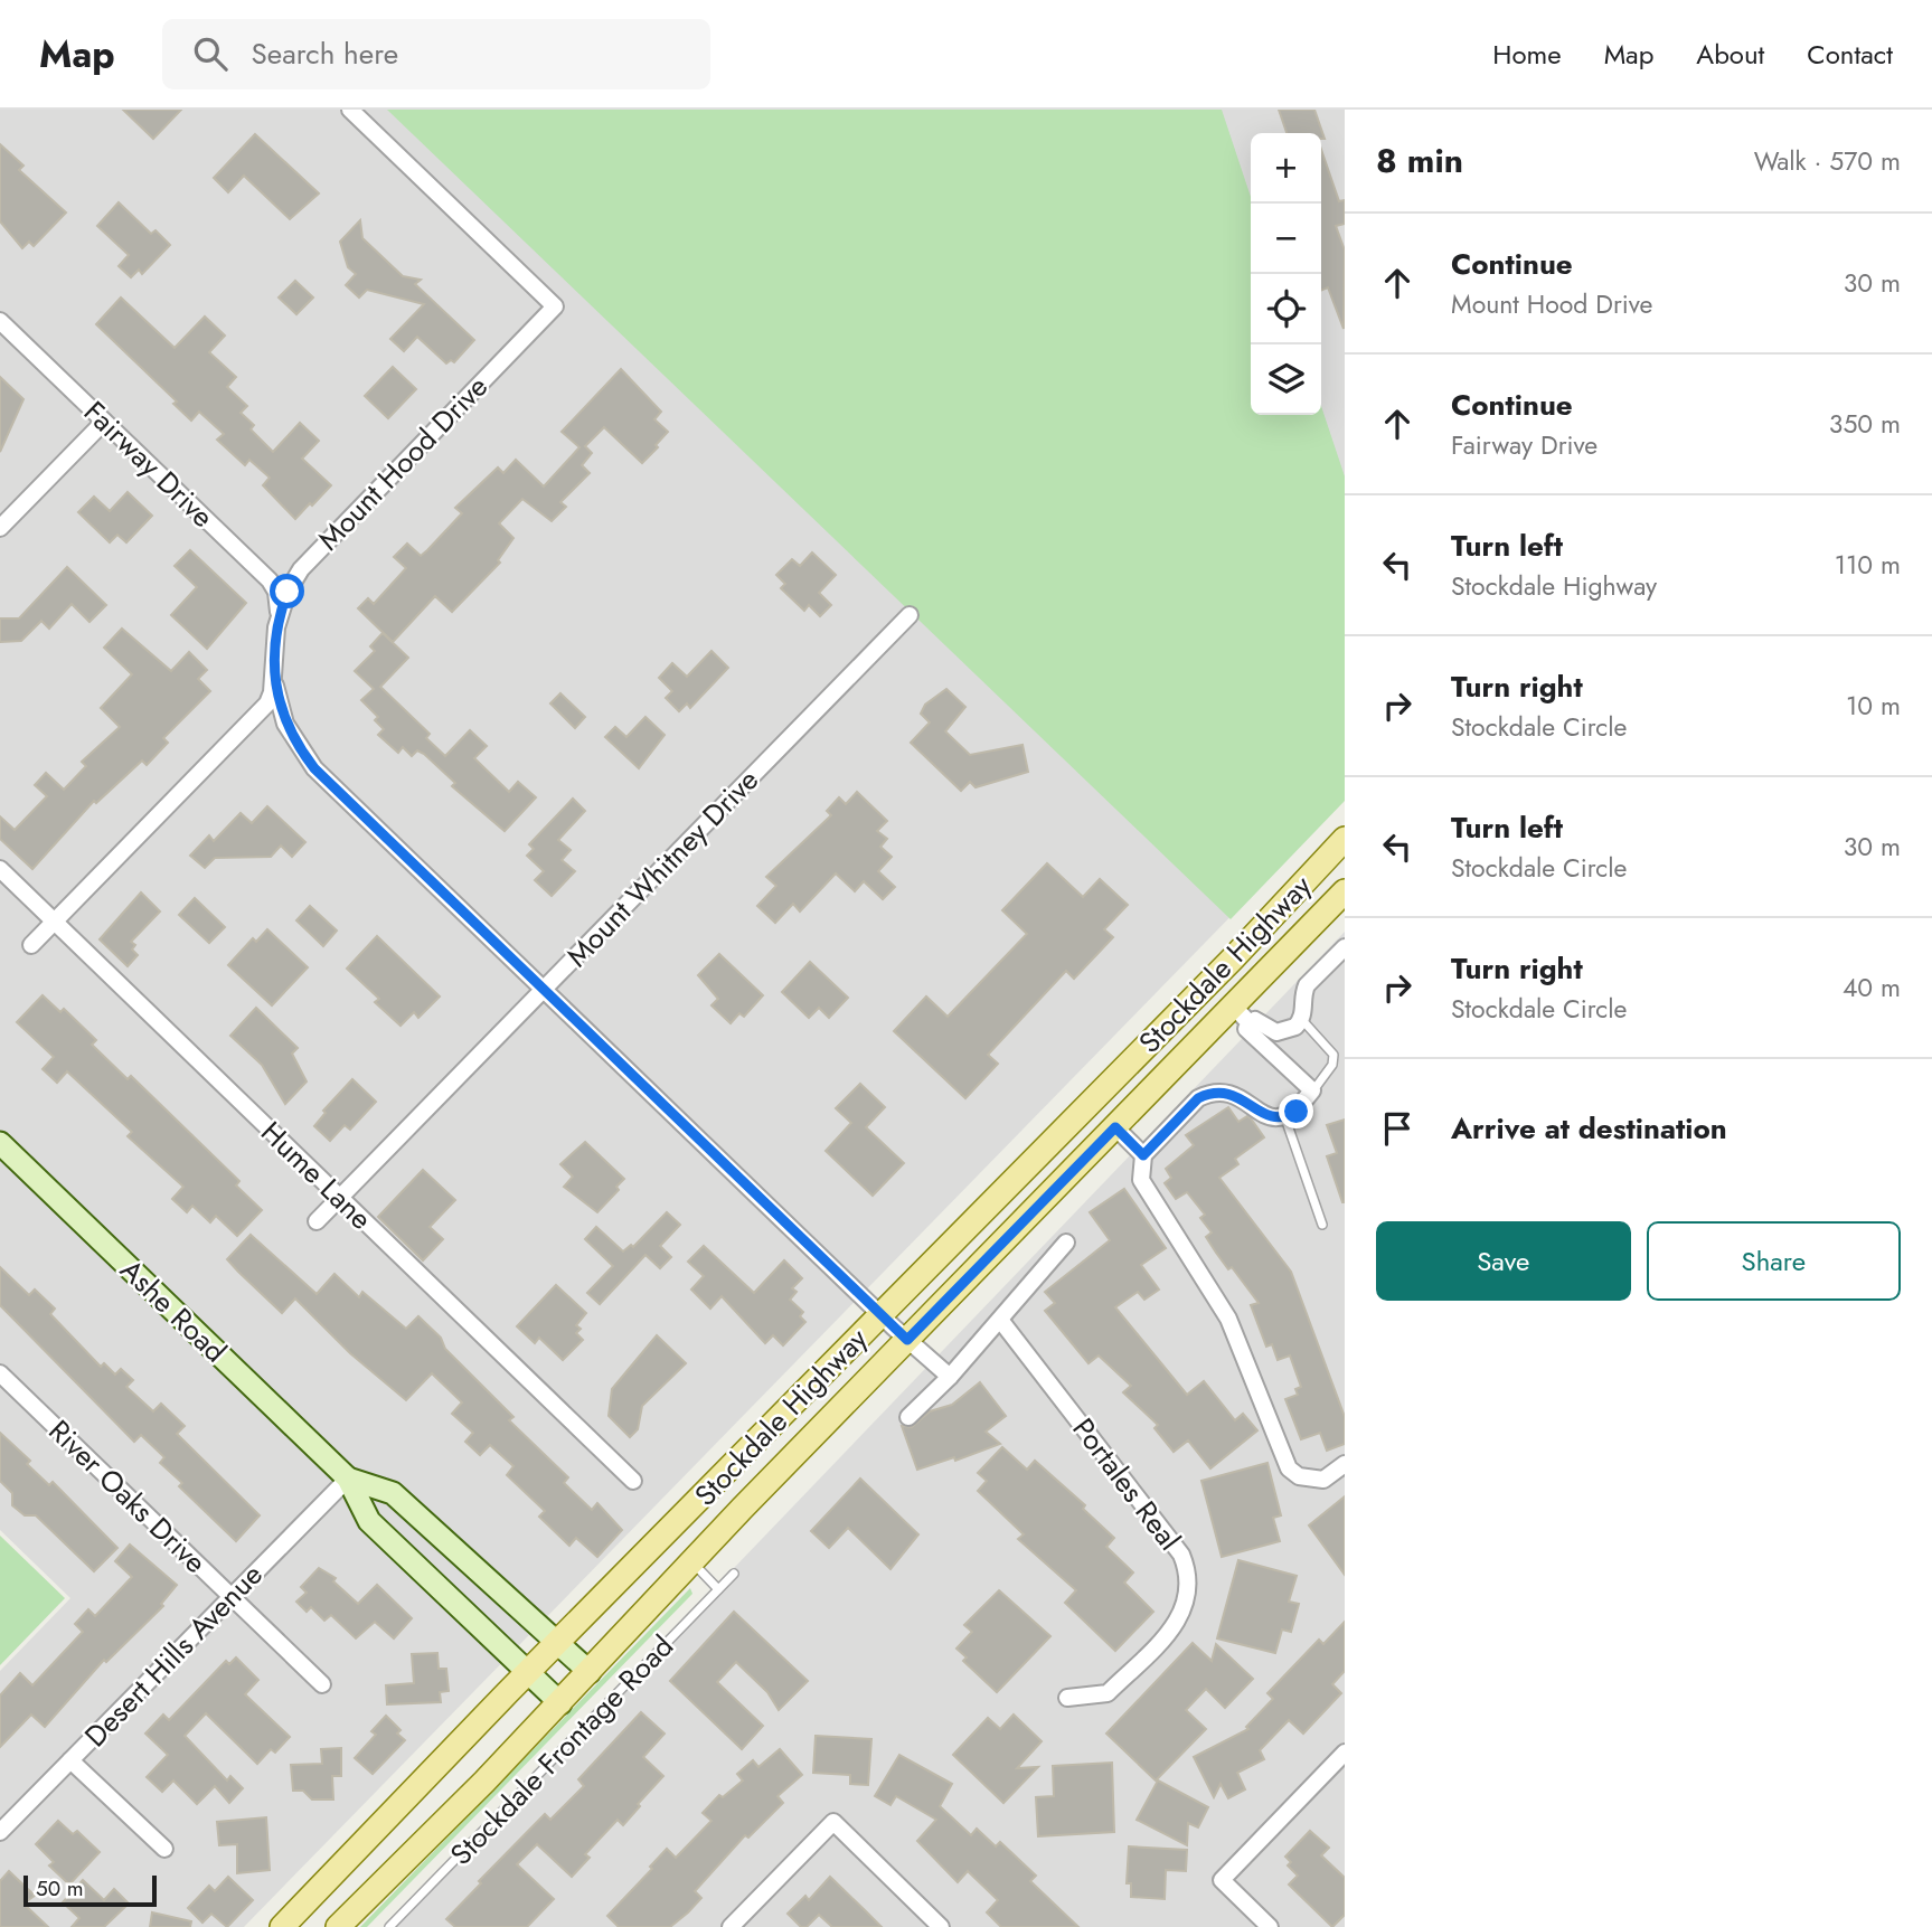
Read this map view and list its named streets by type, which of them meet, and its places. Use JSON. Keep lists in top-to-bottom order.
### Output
{
  "streets": {
    "main road": ["Stockdale Highway"],
    "street": [
      "Mount Hood Drive",
      "Fairway Drive",
      "Mount Whitney Drive",
      "Hume Lane",
      "Ashe Road",
      "Portales Real",
      "River Oaks Drive",
      "Desert Hills Avenue"
    ],
    "lane": ["Stockdale Frontage Road"]
  },
  "crossings": [
    ["Mount Hood Drive", "Fairway Drive"],
    ["Mount Hood Drive", "Hume Lane"],
    ["Mount Whitney Drive", "Hume Lane"],
    ["Stockdale Highway", "Ashe Road"],
    ["Ashe Road", "Desert Hills Avenue"],
    ["River Oaks Drive", "Desert Hills Avenue"]
  ],
  "scale_bar": "50 m",
  "page": {
    "header": "Map",
    "search": "Search here",
    "nav": [
      "Home",
      "Map",
      "About",
      "Contact"
    ],
    "heading": ["8 min", "Walk · 570 m"],
    "map_buttons": ["+", "−"],
    "list": [
      ["Continue", "Mount Hood Drive", "30 m"],
      ["Continue", "Fairway Drive", "350 m"],
      ["Turn left", "Stockdale Highway", "110 m"],
      ["Turn right", "Stockdale Circle", "10 m"],
      ["Turn left", "Stockdale Circle", "30 m"],
      ["Turn right", "Stockdale Circle", "40 m"],
      "Arrive at destination"
    ],
    "buttons": ["Save", "Share"],
    "scale": "50 m"
  }
}
